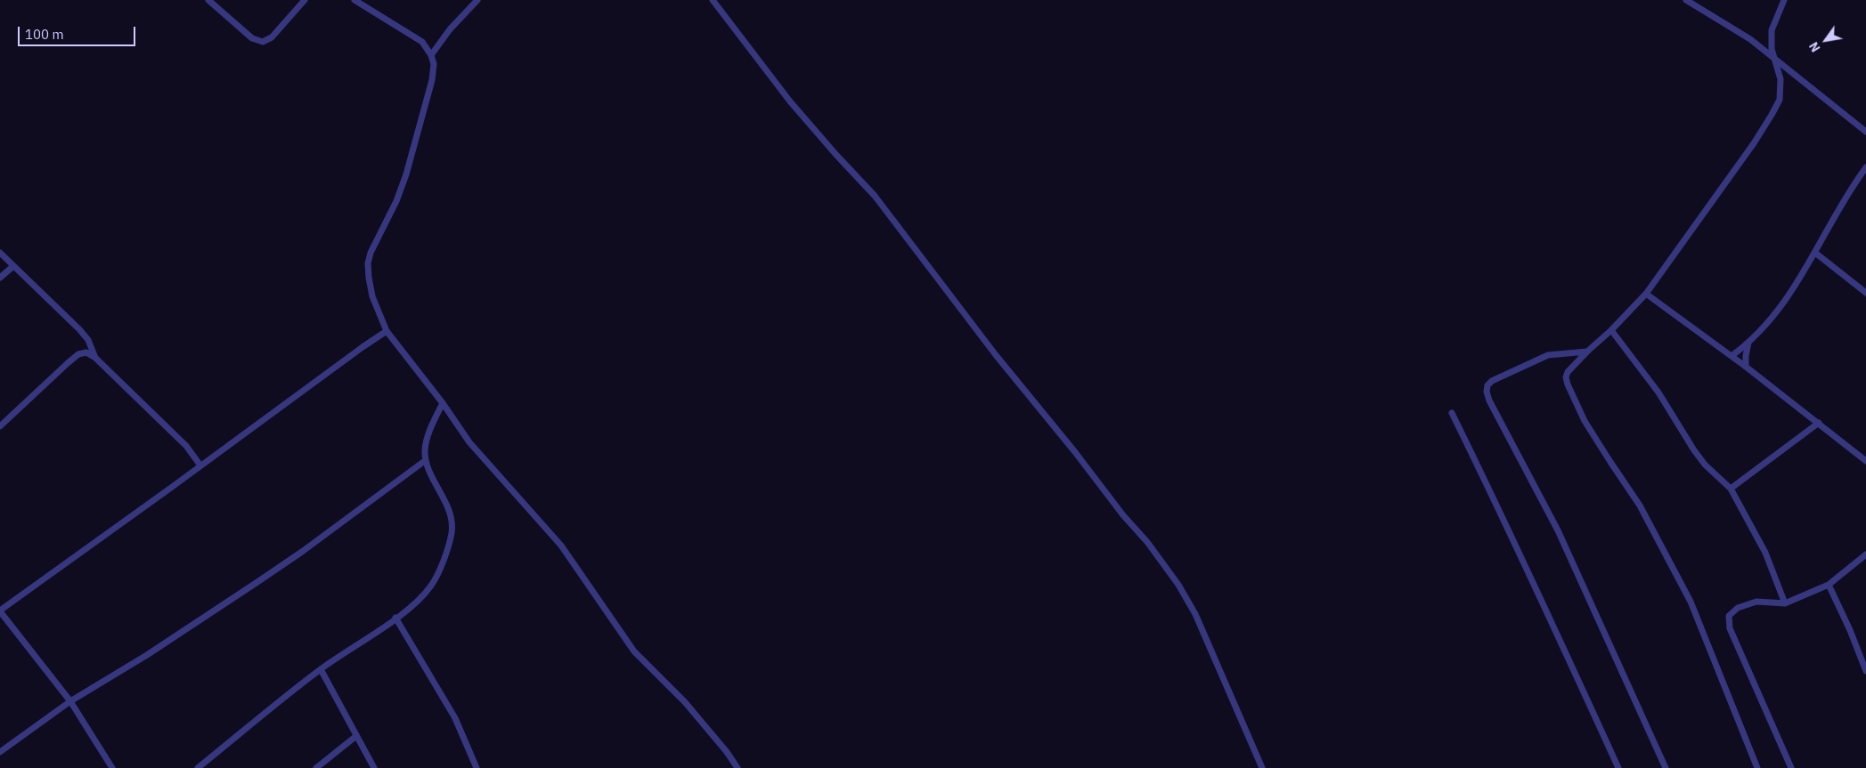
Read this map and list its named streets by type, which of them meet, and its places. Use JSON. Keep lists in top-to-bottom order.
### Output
{
  "scale_bar": "100 m",
  "north": "bottom left"
}
